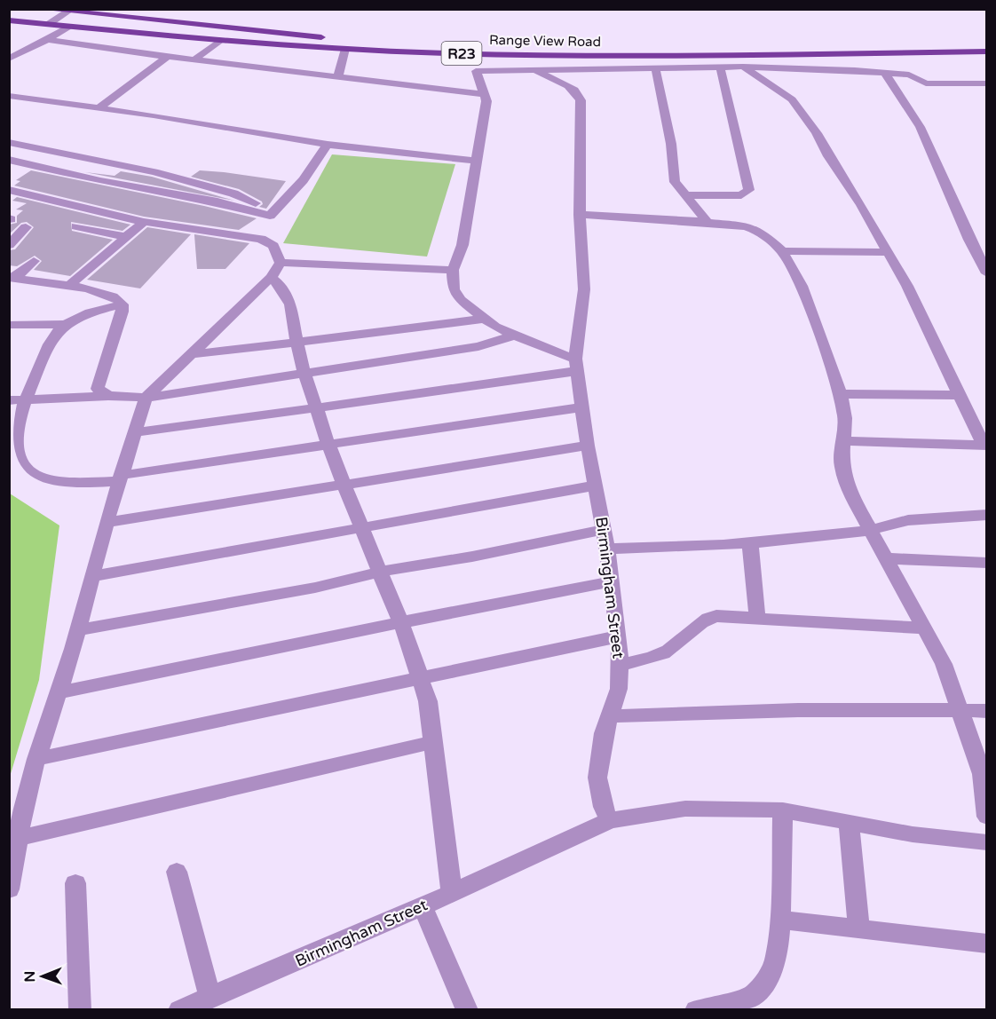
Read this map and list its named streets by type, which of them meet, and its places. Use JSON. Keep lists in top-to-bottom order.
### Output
{
  "streets": {
    "main road": ["Range View Road", "R23"],
    "street": ["Birmingham Street"]
  },
  "north": "left"
}
